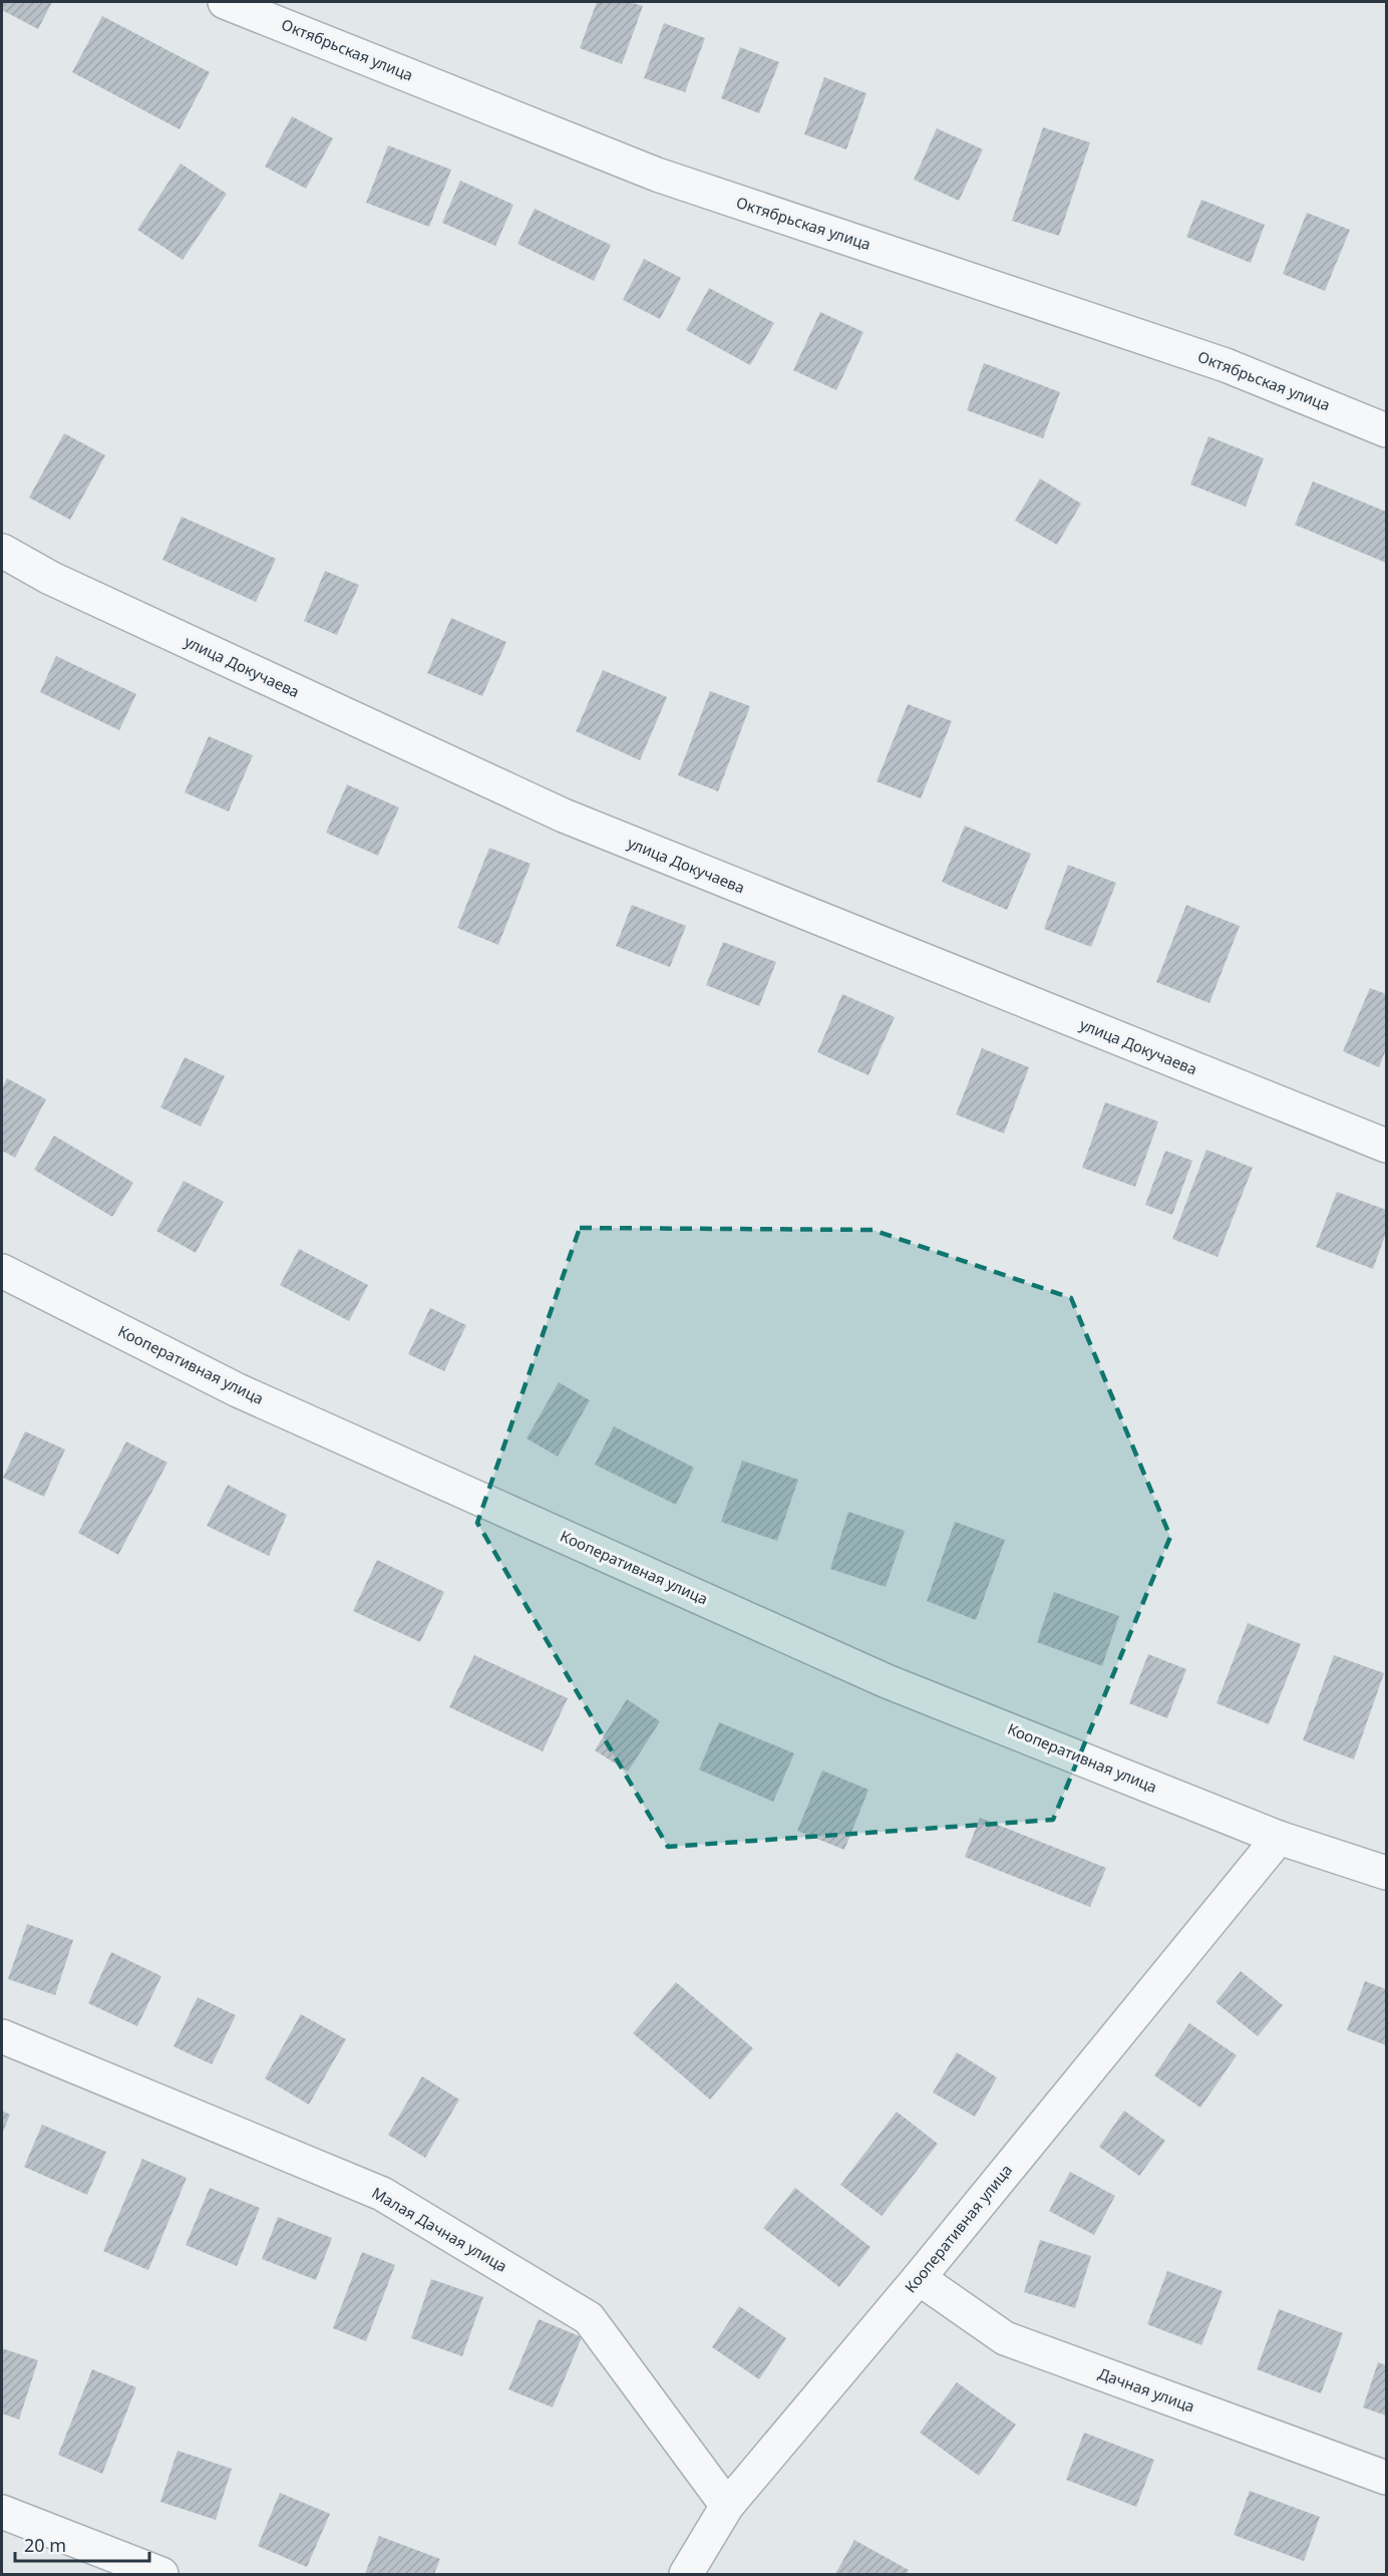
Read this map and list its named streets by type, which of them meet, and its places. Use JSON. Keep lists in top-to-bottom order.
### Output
{
  "streets": {
    "street": [
      "Октябрьская улица",
      "улица Докучаева",
      "Кооперативная улица",
      "Малая Дачная улица",
      "Дачная улица"
    ]
  },
  "crossings": [
    ["Кооперативная улица", "Малая Дачная улица"],
    ["Кооперативная улица", "Дачная улица"]
  ],
  "scale_bar": "20 m"
}
